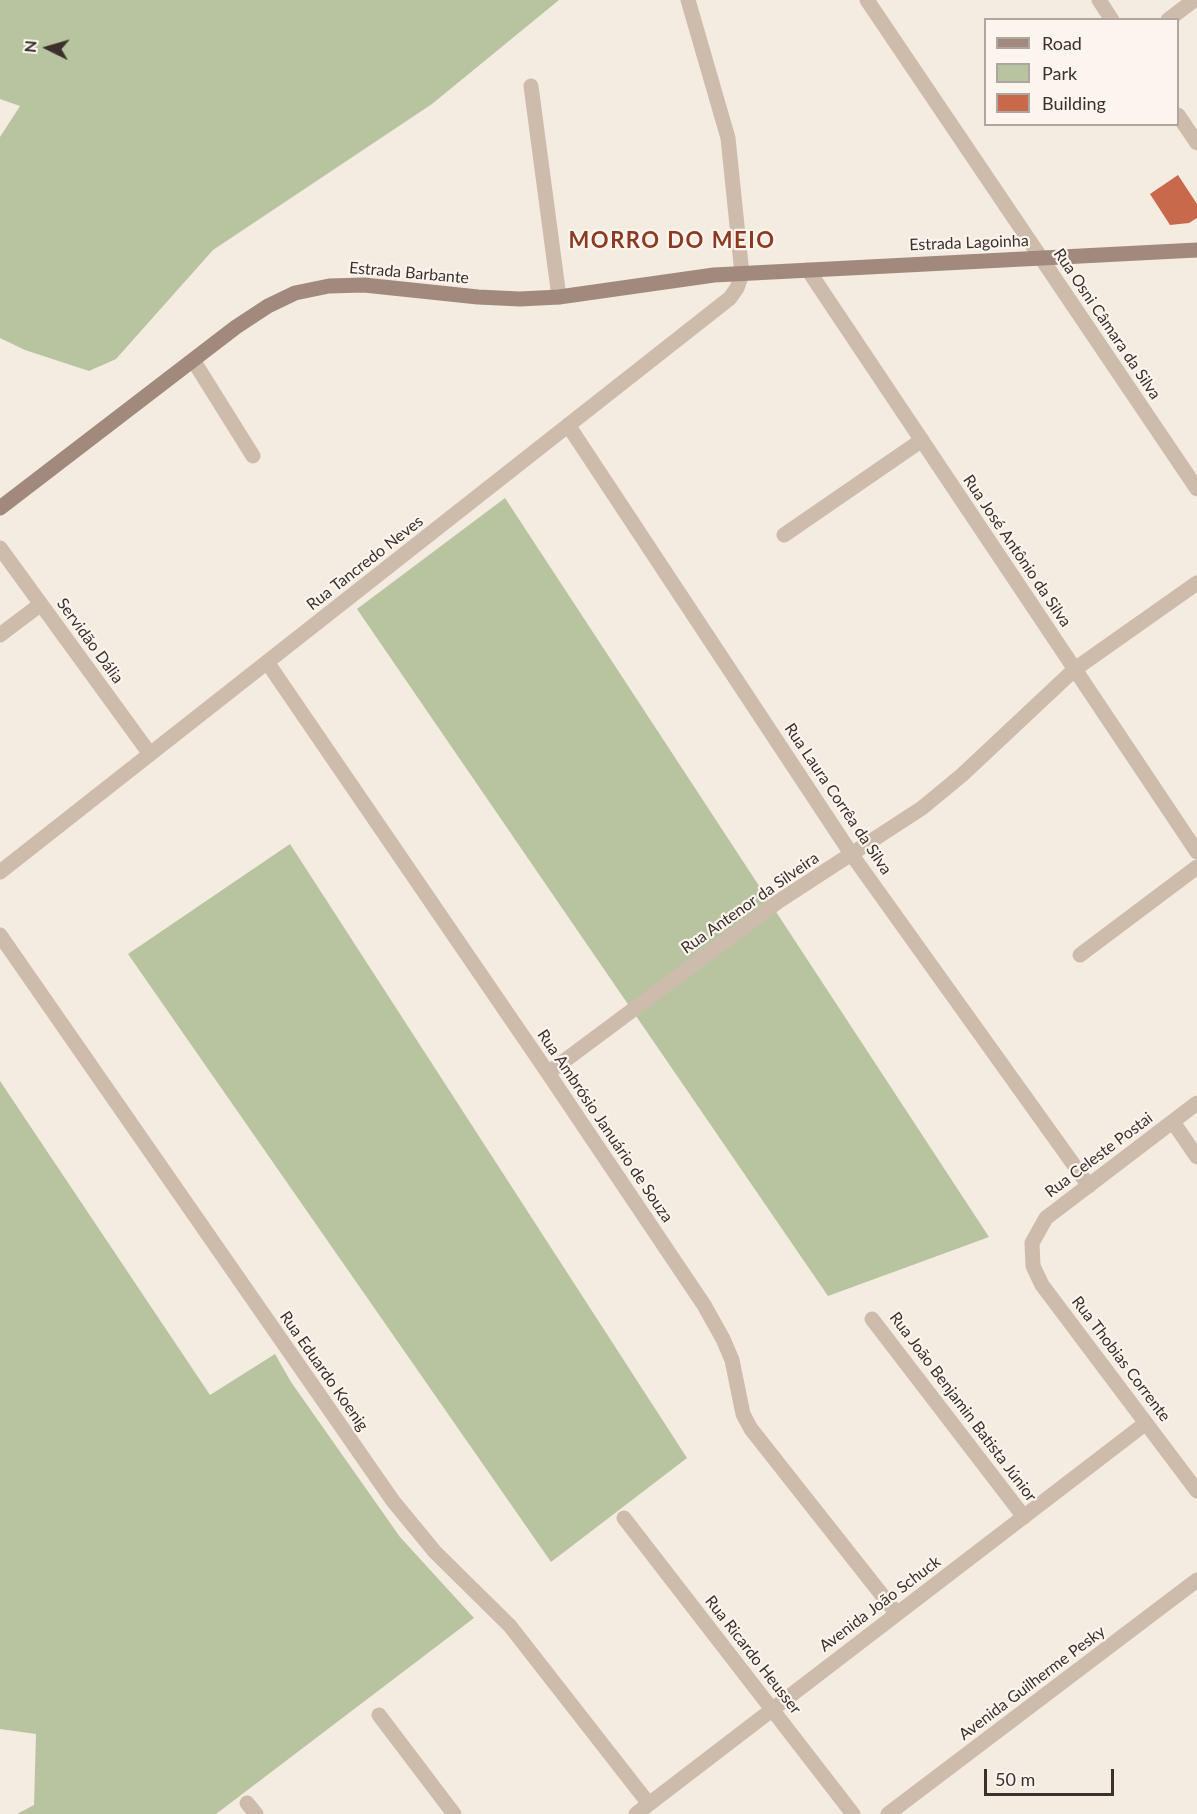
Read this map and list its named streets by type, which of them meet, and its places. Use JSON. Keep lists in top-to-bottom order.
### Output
{
  "streets": {
    "main road": ["Estrada Lagoinha", "Estrada Barbante"],
    "street": [
      "Rua Osni Câmara da Silva",
      "Rua José Antônio da Silva",
      "Rua Tancredo Neves",
      "Servidão Dália",
      "Rua Laura Corrêa da Silva",
      "Rua Antenor da Silveira",
      "Rua Ambrósio Januário de Souza",
      "Rua Celeste Postai",
      "Rua Thobias Corrente",
      "Rua Eduardo Koenig",
      "Rua João Benjamin Batista Júnior",
      "Avenida João Schuck",
      "Rua Ricardo Heusser",
      "Avenida Guilherme Pesky"
    ]
  },
  "crossings": [
    ["Estrada Lagoinha", "Estrada Barbante"],
    ["Estrada Lagoinha", "Rua Osni Câmara da Silva"],
    ["Estrada Lagoinha", "Rua José Antônio da Silva"],
    ["Estrada Lagoinha", "Rua Tancredo Neves"],
    ["Estrada Barbante", "Rua Tancredo Neves"],
    ["Rua José Antônio da Silva", "Rua Antenor da Silveira"],
    ["Rua Tancredo Neves", "Servidão Dália"],
    ["Rua Tancredo Neves", "Rua Laura Corrêa da Silva"],
    ["Rua Tancredo Neves", "Rua Ambrósio Januário de Souza"],
    ["Rua Laura Corrêa da Silva", "Rua Antenor da Silveira"],
    ["Rua Laura Corrêa da Silva", "Rua Celeste Postai"],
    ["Rua Antenor da Silveira", "Rua Ambrósio Januário de Souza"],
    ["Rua Ambrósio Januário de Souza", "Avenida João Schuck"],
    ["Rua Celeste Postai", "Rua Thobias Corrente"],
    ["Rua Thobias Corrente", "Avenida João Schuck"],
    ["Rua Eduardo Koenig", "Avenida João Schuck"],
    ["Rua João Benjamin Batista Júnior", "Avenida João Schuck"],
    ["Avenida João Schuck", "Rua Ricardo Heusser"]
  ],
  "districts": ["MORRO DO MEIO"],
  "legend": ["Road", "Park", "Building"],
  "scale_bar": "50 m",
  "north": "left"
}
